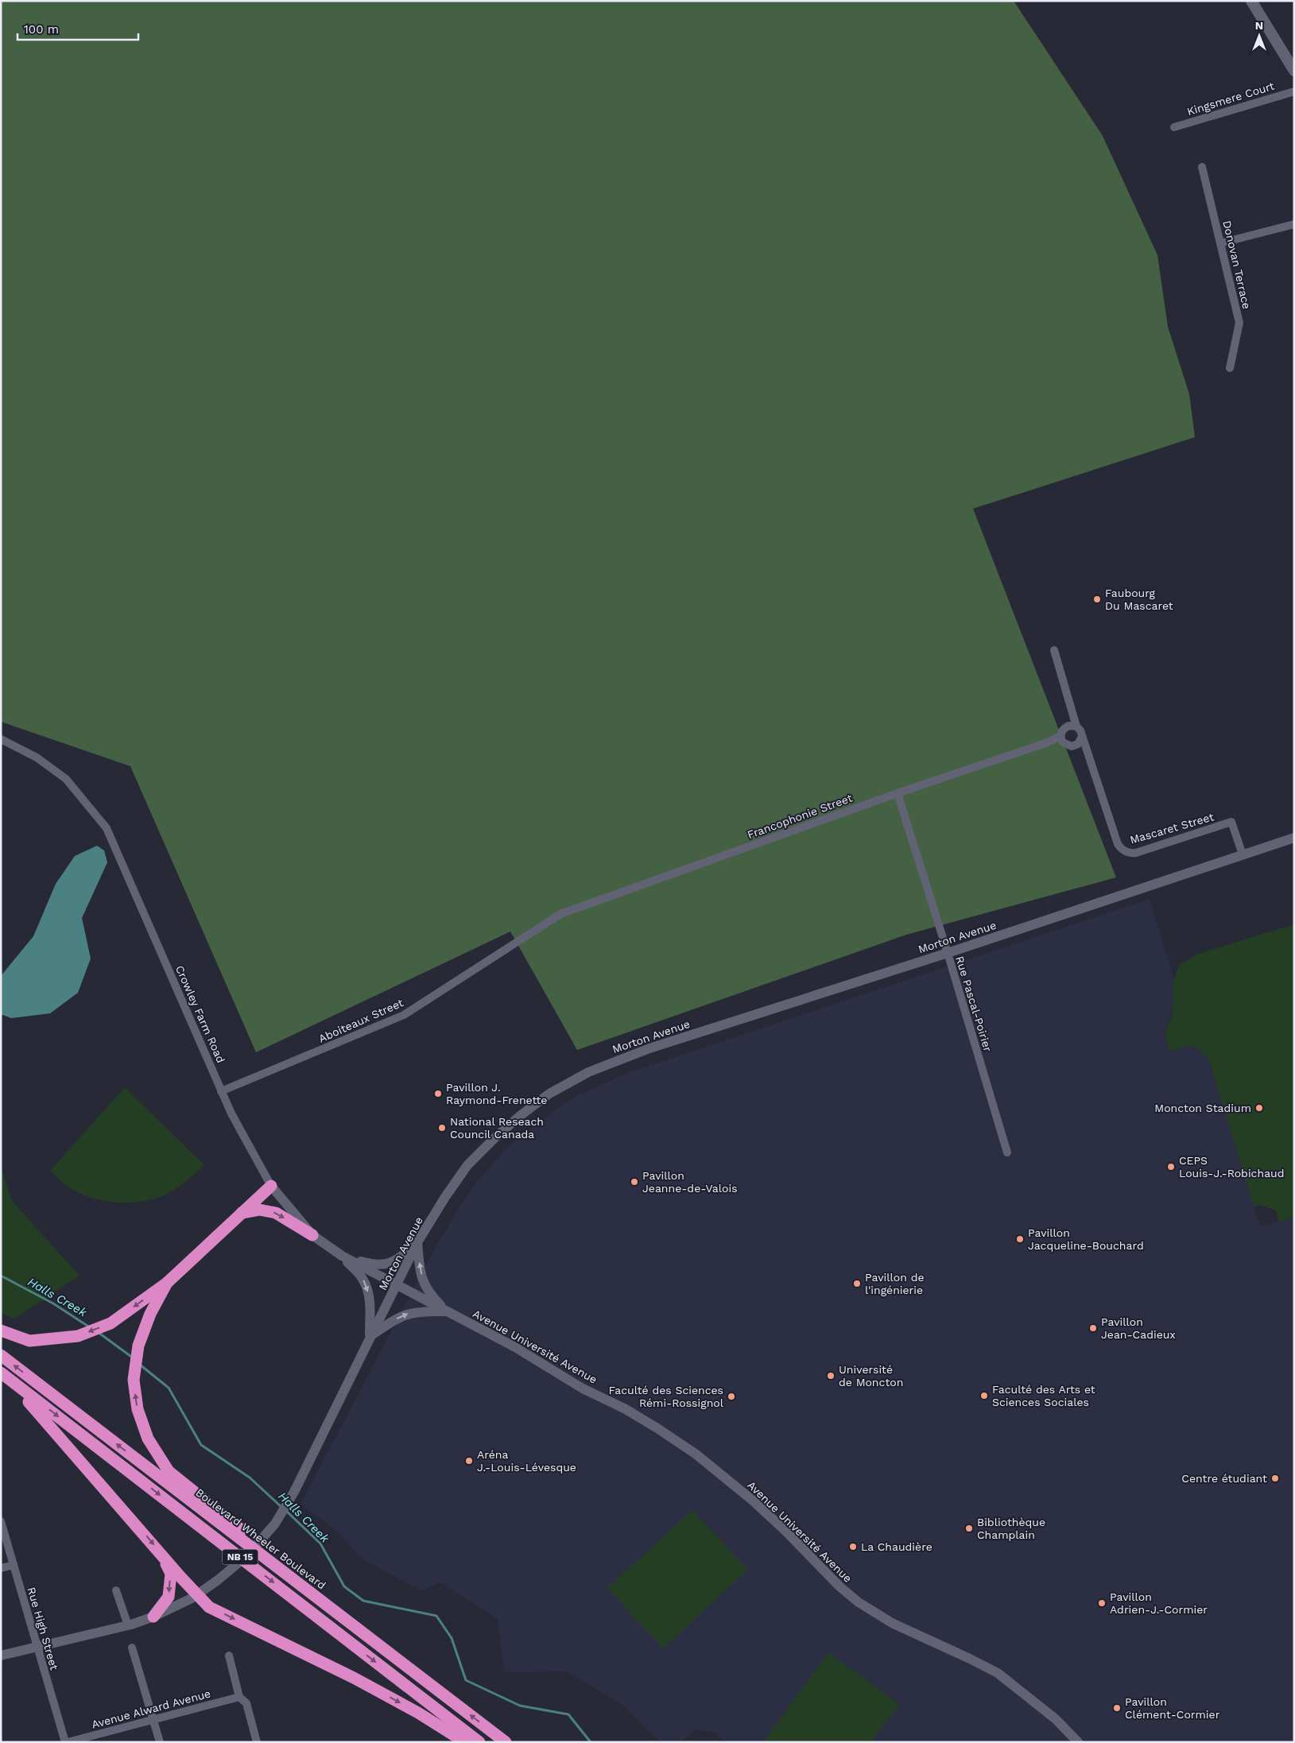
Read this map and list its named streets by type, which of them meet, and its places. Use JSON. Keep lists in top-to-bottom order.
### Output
{
  "streets": {
    "highway": ["Boulevard Wheeler Boulevard", "NB 15"],
    "street": [
      "Kingsmere Court",
      "Donovan Terrace",
      "Francophonie Street",
      "Mascaret Street",
      "Morton Avenue",
      "Rue Pascal-Poirier",
      "Crowley Farm Road",
      "Aboiteaux Street",
      "Avenue Université Avenue",
      "Rue High Street",
      "Avenue Alward Avenue"
    ]
  },
  "crossings": [
    ["Francophonie Street", "Mascaret Street"],
    ["Francophonie Street", "Rue Pascal-Poirier"],
    ["Francophonie Street", "Aboiteaux Street"],
    ["Mascaret Street", "Morton Avenue"],
    ["Morton Avenue", "Rue Pascal-Poirier"],
    ["Morton Avenue", "Crowley Farm Road"],
    ["Morton Avenue", "Avenue Université Avenue"],
    ["Morton Avenue", "Rue High Street"],
    ["Crowley Farm Road", "Aboiteaux Street"],
    ["Crowley Farm Road", "Avenue Université Avenue"],
    ["Rue High Street", "Avenue Alward Avenue"]
  ],
  "water": ["Halls Creek"],
  "places": [
    "Faubourg Du Mascaret",
    "Pavillon J. Raymond-Frenette",
    "Moncton Stadium",
    "National Reseach Council Canada",
    "CEPS Louis-J.-Robichaud",
    "Pavillon Jeanne-de-Valois",
    "Pavillon Jacqueline-Bouchard",
    "Pavillon de l'ingénierie",
    "Pavillon Jean-Cadieux",
    "Université de Moncton",
    "Faculté des Arts et Sciences Sociales",
    "Faculté des Sciences Rémi-Rossignol",
    "Aréna J.-Louis-Lévesque",
    "Centre étudiant",
    "Bibliothèque Champlain",
    "La Chaudière",
    "Pavillon Adrien-J.-Cormier",
    "Pavillon Clément-Cormier"
  ],
  "scale_bar": "100 m",
  "north": "top"
}
